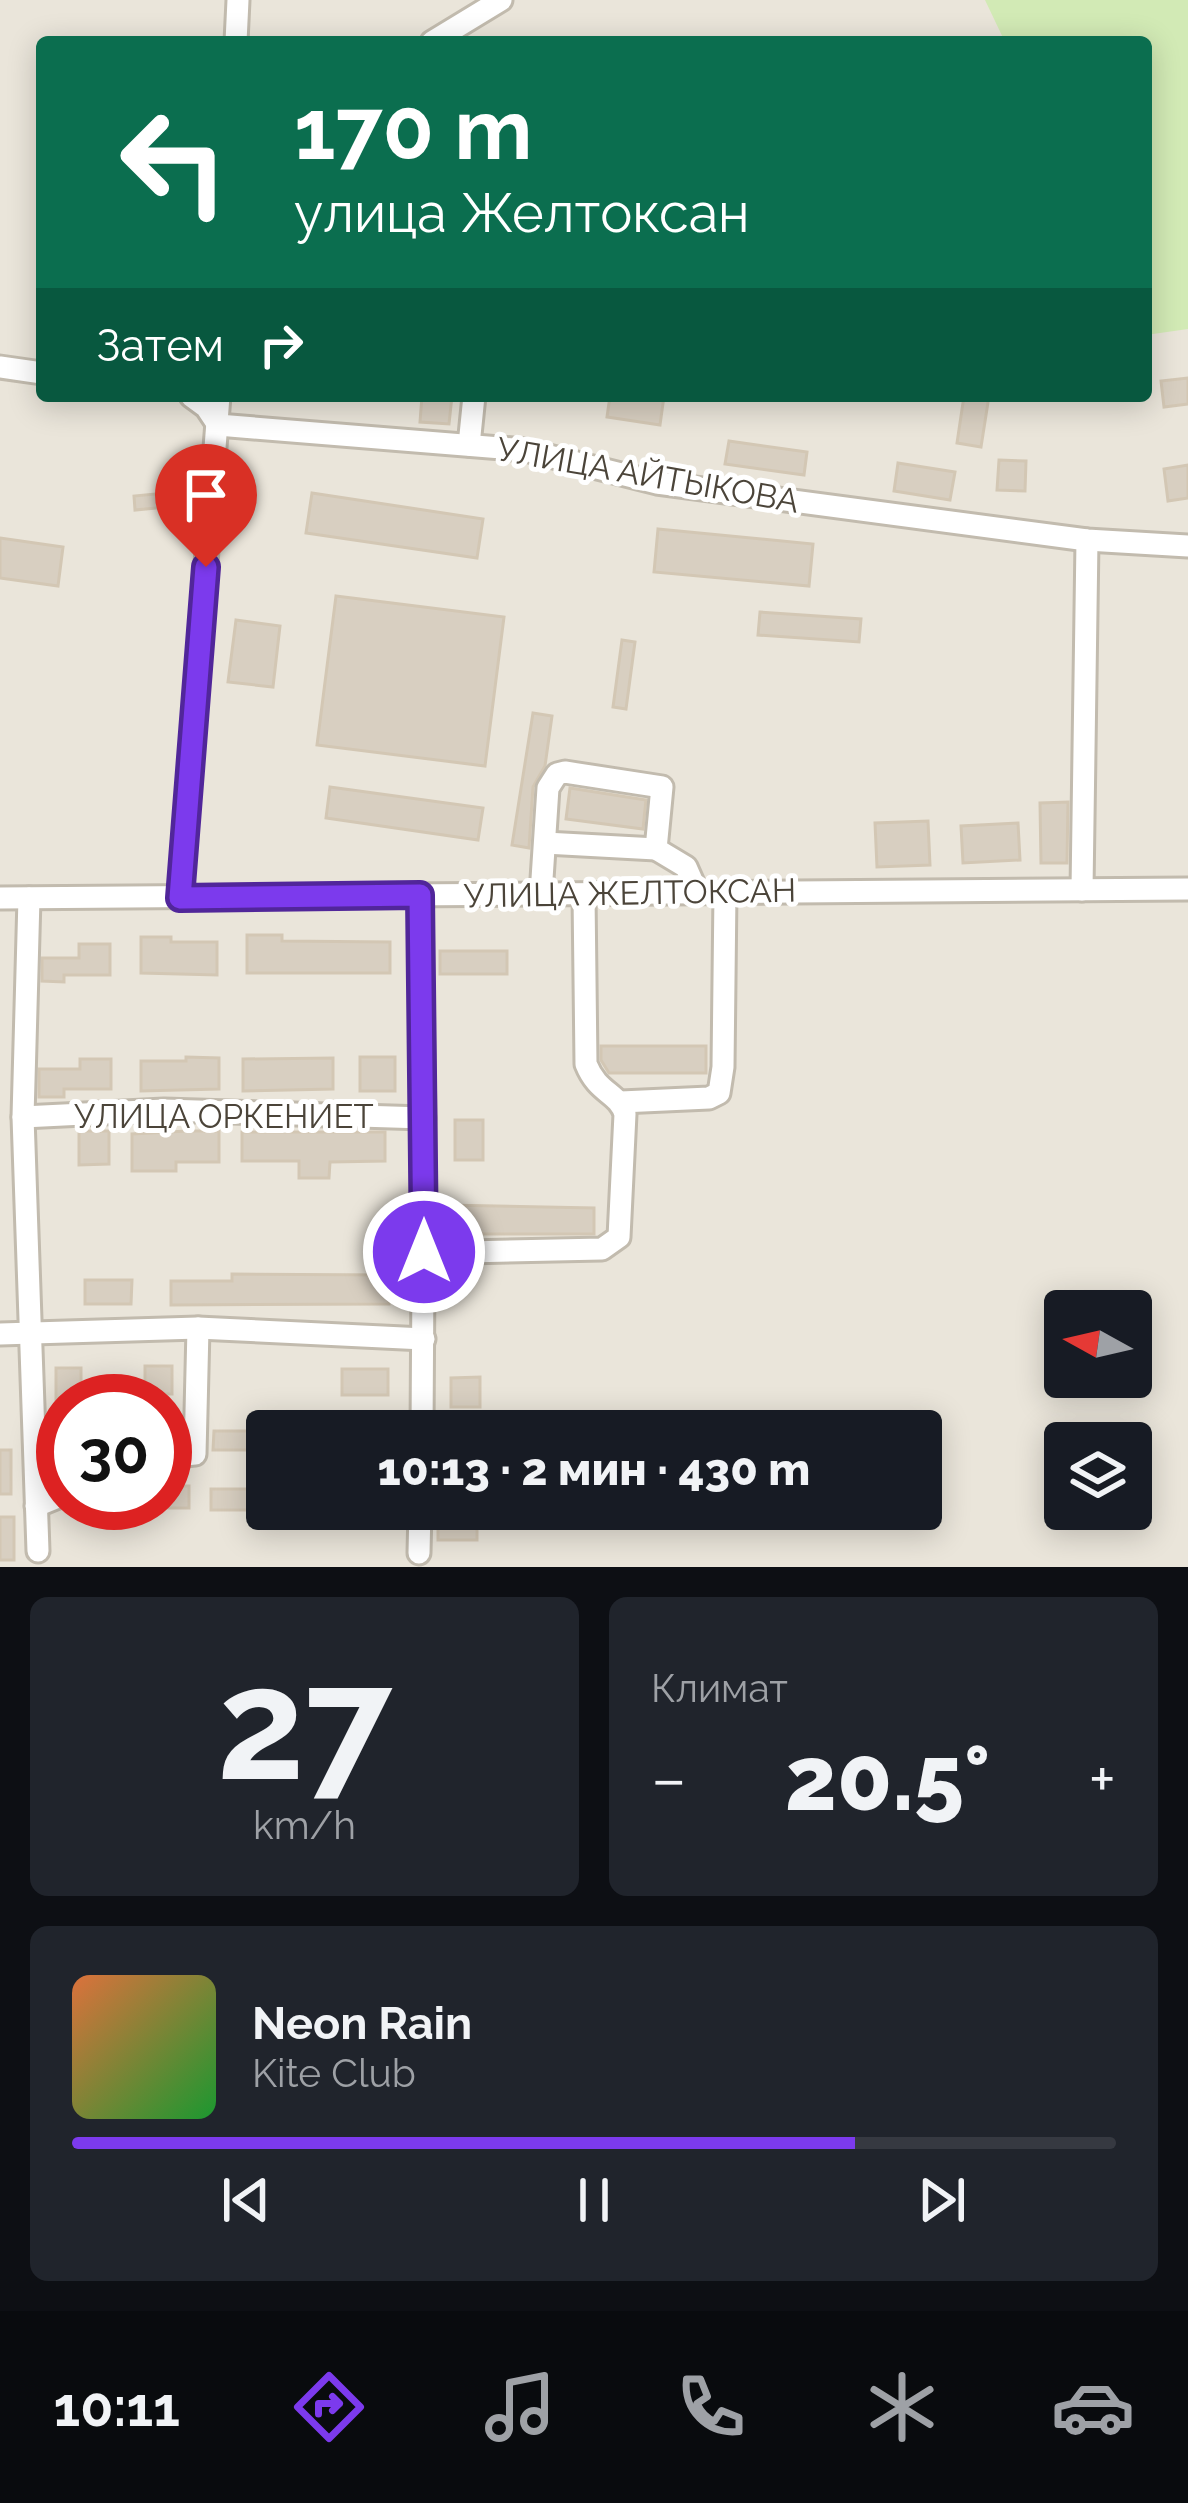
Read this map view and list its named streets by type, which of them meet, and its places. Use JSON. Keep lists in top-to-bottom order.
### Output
{
  "streets": {
    "street": ["УЛИЦА АЙТЫКОВА", "УЛИЦА ЖЕЛТОКСАН", "УЛИЦА ОРКЕНИЕТ"]
  },
  "crossings": [
    ["УЛИЦА ЖЕЛТОКСАН", "УЛИЦА ОРКЕНИЕТ"]
  ],
  "north": "left",
  "page": {
    "turn": ["170 m", "улица Желтоксан"],
    "then": "Затем",
    "limit": "30",
    "trip": "10:13 · 2 мин · 430 m",
    "tile": [
      ["27", "km/h"],
      "Климат"
    ],
    "heat": ["−", "20.5°", "+"],
    "song": ["Neon Rain", "Kite Club"],
    "tabs": "10:11"
  }
}
